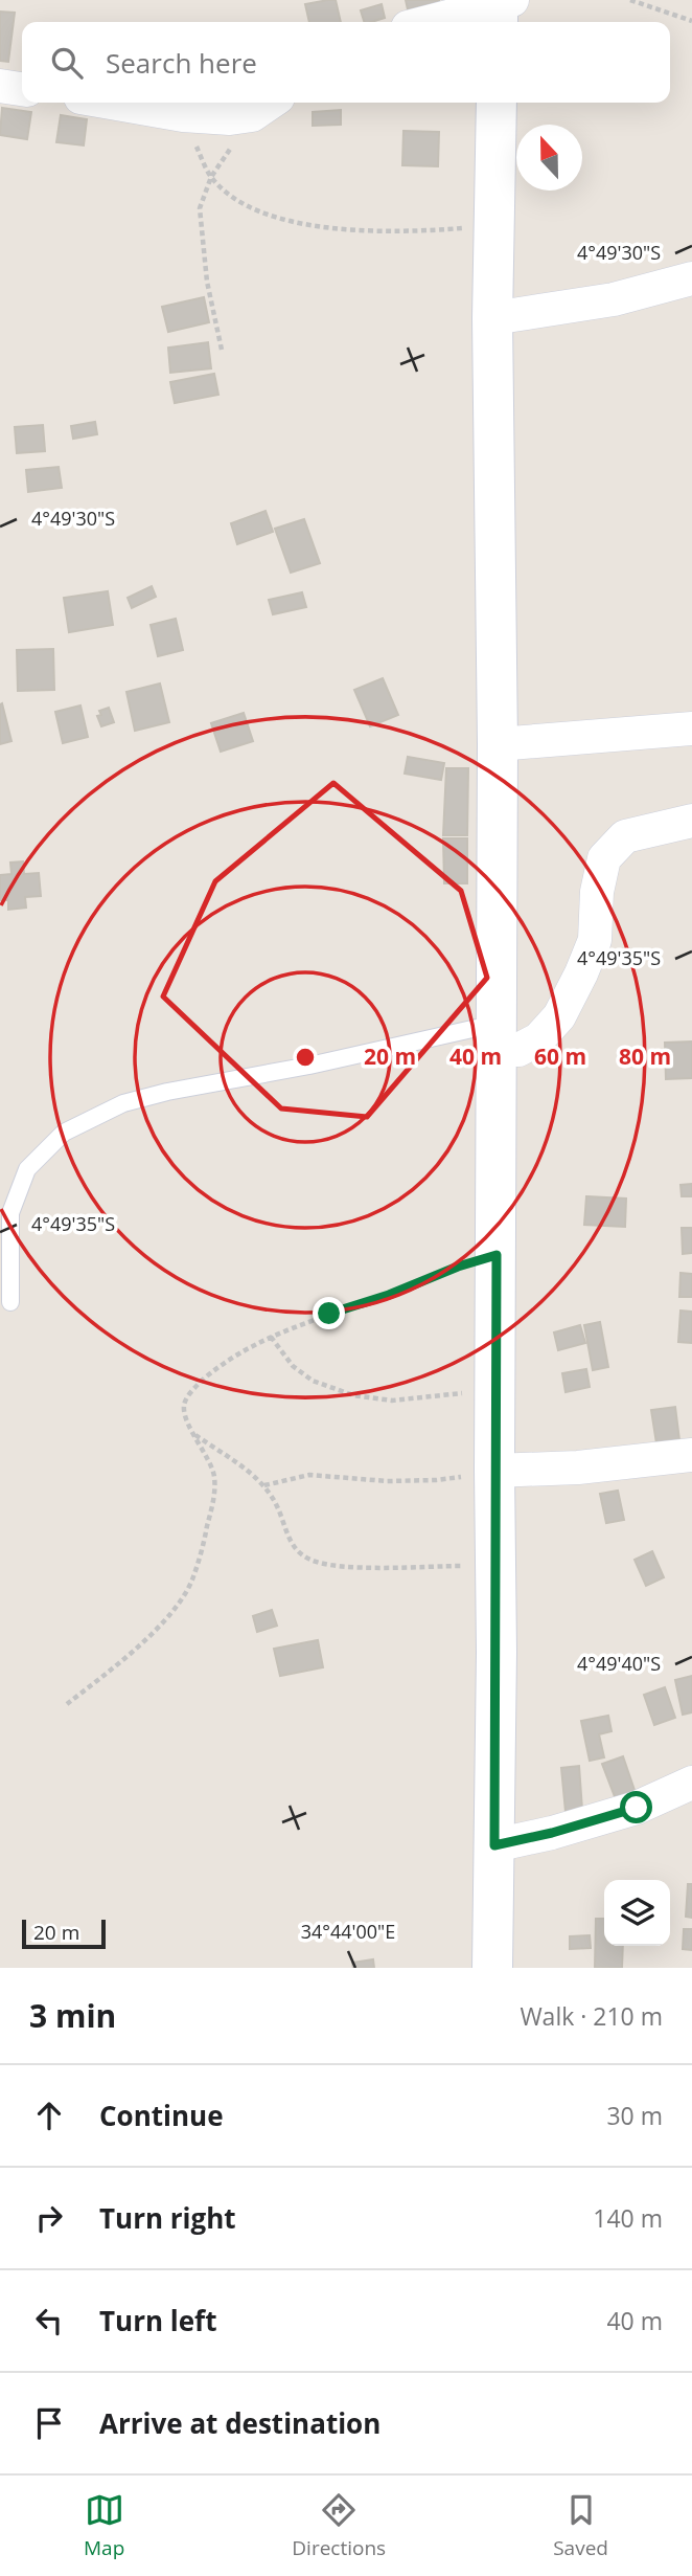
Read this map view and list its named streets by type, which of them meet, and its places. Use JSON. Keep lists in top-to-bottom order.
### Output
{
  "scale_bar": "20 m",
  "north": "top",
  "page": {
    "search": "Search here",
    "scale": "20 m",
    "heading": ["3 min", "Walk · 210 m"],
    "list": [
      ["Continue", "30 m"],
      ["Turn right", "140 m"],
      ["Turn left", "40 m"],
      "Arrive at destination"
    ],
    "nav": ["Map", "Directions", "Saved"]
  },
  "coordinates": [
    "4°49'30\"S",
    "4°49'35\"S",
    "4°49'40\"S",
    "34°44'00\"E"
  ],
  "rings": [
    "20 m",
    "40 m",
    "60 m",
    "80 m"
  ]
}
